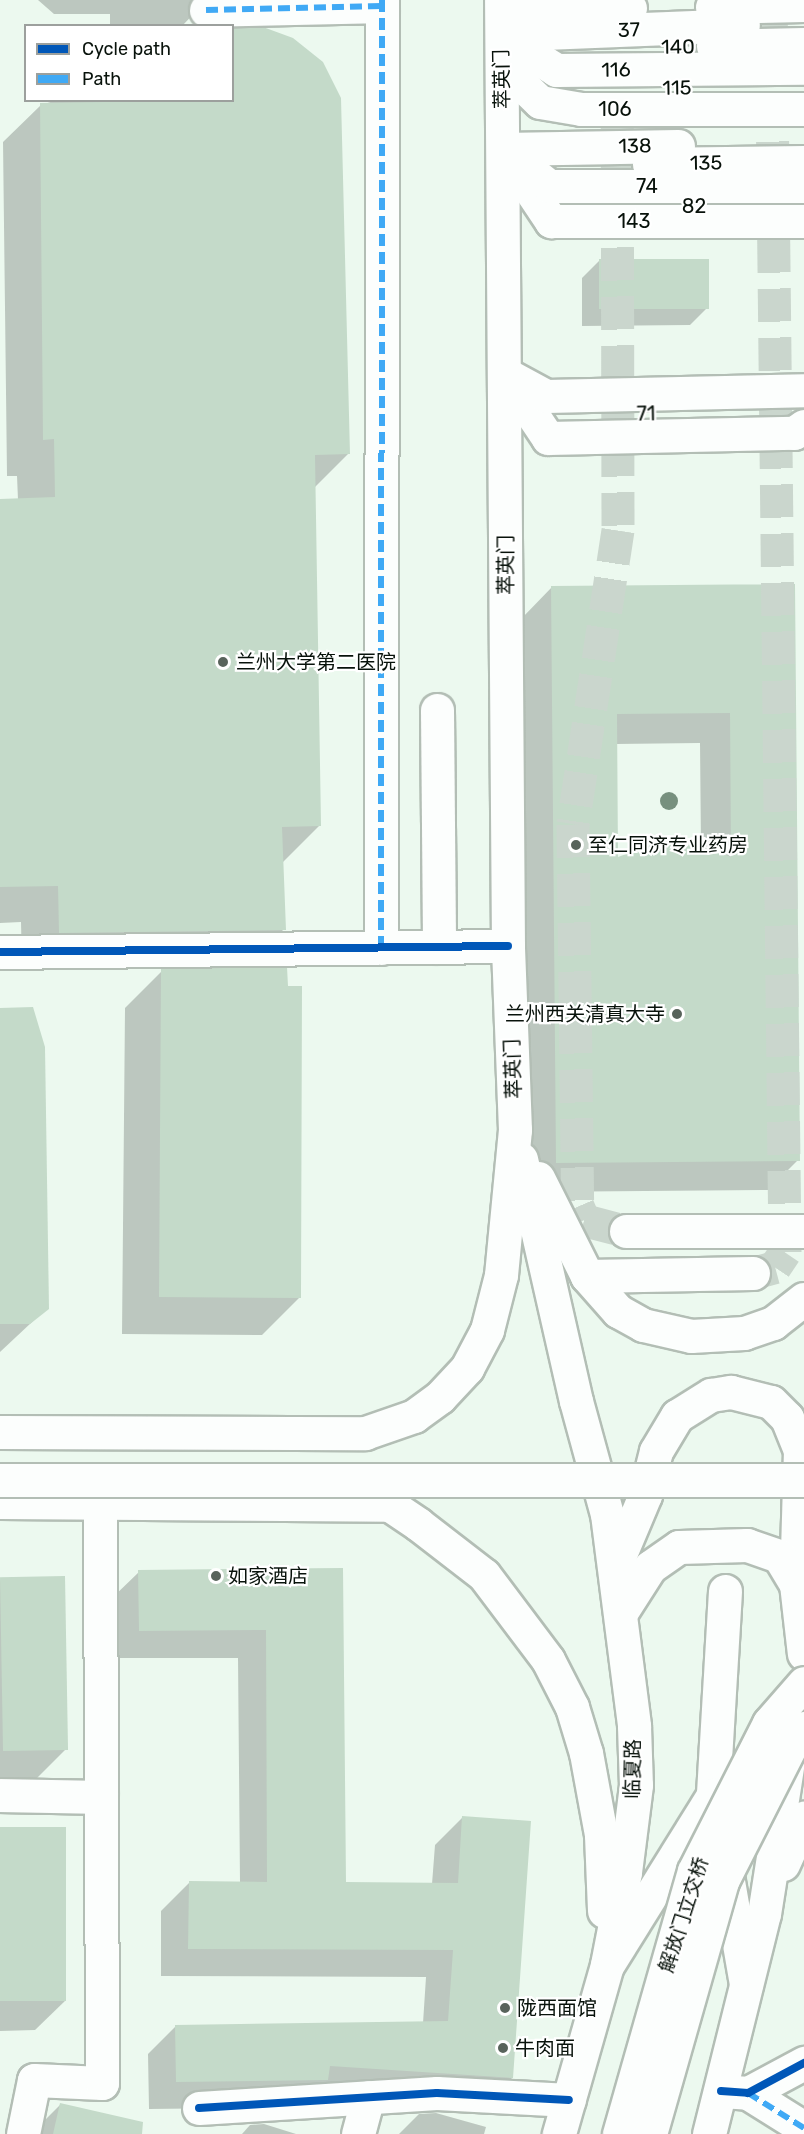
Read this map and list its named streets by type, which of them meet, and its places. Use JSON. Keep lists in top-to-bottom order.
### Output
{
  "streets": {
    "main road": [
      "37",
      "140",
      "116",
      "萃英门",
      "115",
      "106",
      "138",
      "135",
      "74",
      "82",
      "143",
      "71",
      "临夏路",
      "解放门立交桥"
    ]
  },
  "crossings": [
    ["37", "140"],
    ["37", "116"],
    ["37", "萃英门"],
    ["37", "115"],
    ["37", "106"],
    ["140", "116"],
    ["140", "萃英门"],
    ["140", "115"],
    ["140", "106"],
    ["116", "萃英门"],
    ["116", "115"],
    ["116", "106"],
    ["萃英门", "115"],
    ["萃英门", "106"],
    ["萃英门", "138"],
    ["萃英门", "135"],
    ["萃英门", "74"],
    ["萃英门", "82"],
    ["萃英门", "143"],
    ["萃英门", "71"],
    ["萃英门", "临夏路"],
    ["115", "106"],
    ["138", "135"],
    ["138", "74"],
    ["138", "82"],
    ["138", "143"],
    ["135", "74"],
    ["135", "82"],
    ["135", "143"],
    ["74", "82"],
    ["74", "143"],
    ["82", "143"]
  ],
  "places": [
    "兰州大学第二医院",
    "至仁同济专业药房",
    "兰州西关清真大寺",
    "如家酒店",
    "陇西面馆",
    "牛肉面"
  ],
  "legend": ["Cycle path", "Path"]
}
